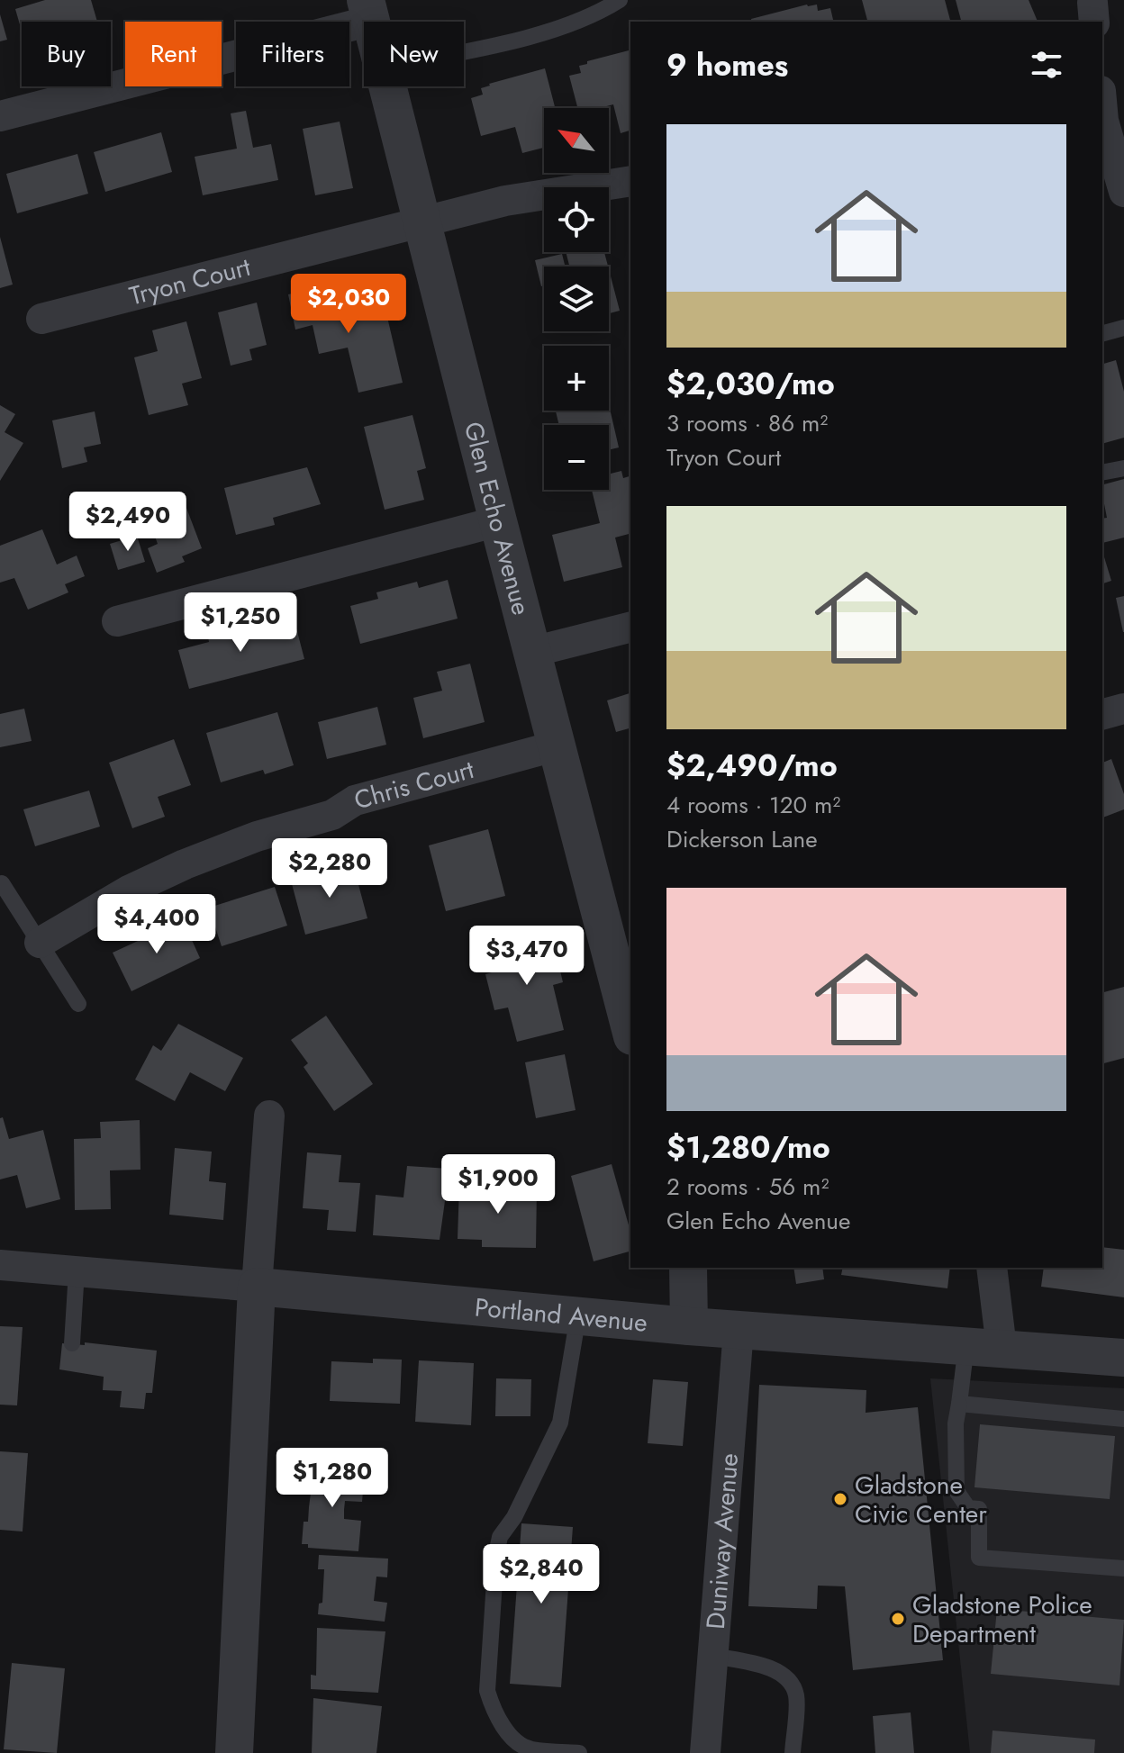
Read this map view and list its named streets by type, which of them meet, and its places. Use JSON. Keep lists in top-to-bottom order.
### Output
{
  "streets": {
    "street": [
      "Tryon Court",
      "Glen Echo Avenue",
      "Chris Court",
      "Portland Avenue",
      "Duniway Avenue"
    ]
  },
  "crossings": [
    ["Tryon Court", "Glen Echo Avenue"],
    ["Glen Echo Avenue", "Chris Court"],
    ["Portland Avenue", "Duniway Avenue"]
  ],
  "places": ["Gladstone Civic Center", "Gladstone Police Department"],
  "north": "top left",
  "page": {
    "chip": [
      "Buy",
      "Rent",
      "Filters",
      "New"
    ],
    "heading": "9 homes",
    "map_buttons": ["+", "−"],
    "list": [
      {
        "name": "$2,030/mo",
        "note": "3 rooms · 86 m² · Tryon Court"
      },
      {
        "name": "$2,490/mo",
        "note": "4 rooms · 120 m² · Dickerson Lane"
      },
      {
        "name": "$1,280/mo",
        "note": "2 rooms · 56 m² · Glen Echo Avenue"
      }
    ],
    "price": [
      "$2,030",
      "$2,490",
      "$1,250",
      "$2,280",
      "$4,400",
      "$3,470",
      "$1,900",
      "$1,280",
      "$2,840"
    ]
  }
}
